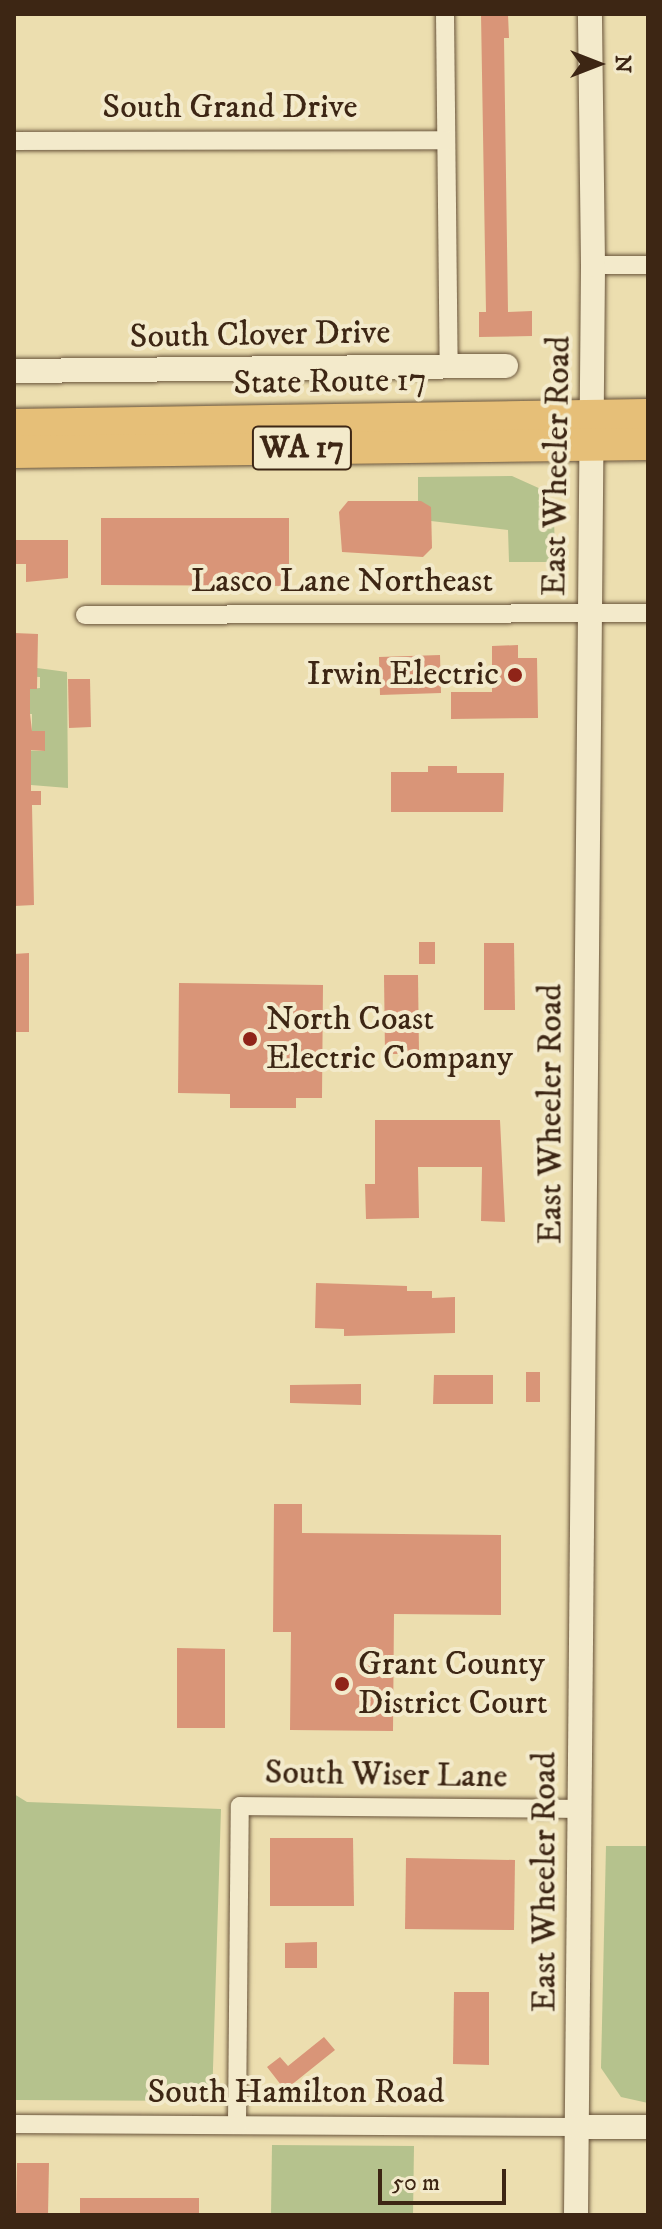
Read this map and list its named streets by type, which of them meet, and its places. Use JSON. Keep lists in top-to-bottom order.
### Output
{
  "streets": {
    "highway": ["State Route 17", "WA 17"],
    "main road": ["South Clover Drive", "East Wheeler Road"],
    "street": [
      "South Grand Drive",
      "Lasco Lane Northeast",
      "South Wiser Lane",
      "South Hamilton Road"
    ]
  },
  "crossings": [
    ["State Route 17", "East Wheeler Road"],
    ["East Wheeler Road", "Lasco Lane Northeast"],
    ["East Wheeler Road", "South Wiser Lane"],
    ["East Wheeler Road", "South Hamilton Road"],
    ["South Wiser Lane", "South Hamilton Road"]
  ],
  "places": ["Irwin Electric", "North Coast Electric Company", "Grant County District Court"],
  "scale_bar": "50 m",
  "north": "right"
}
